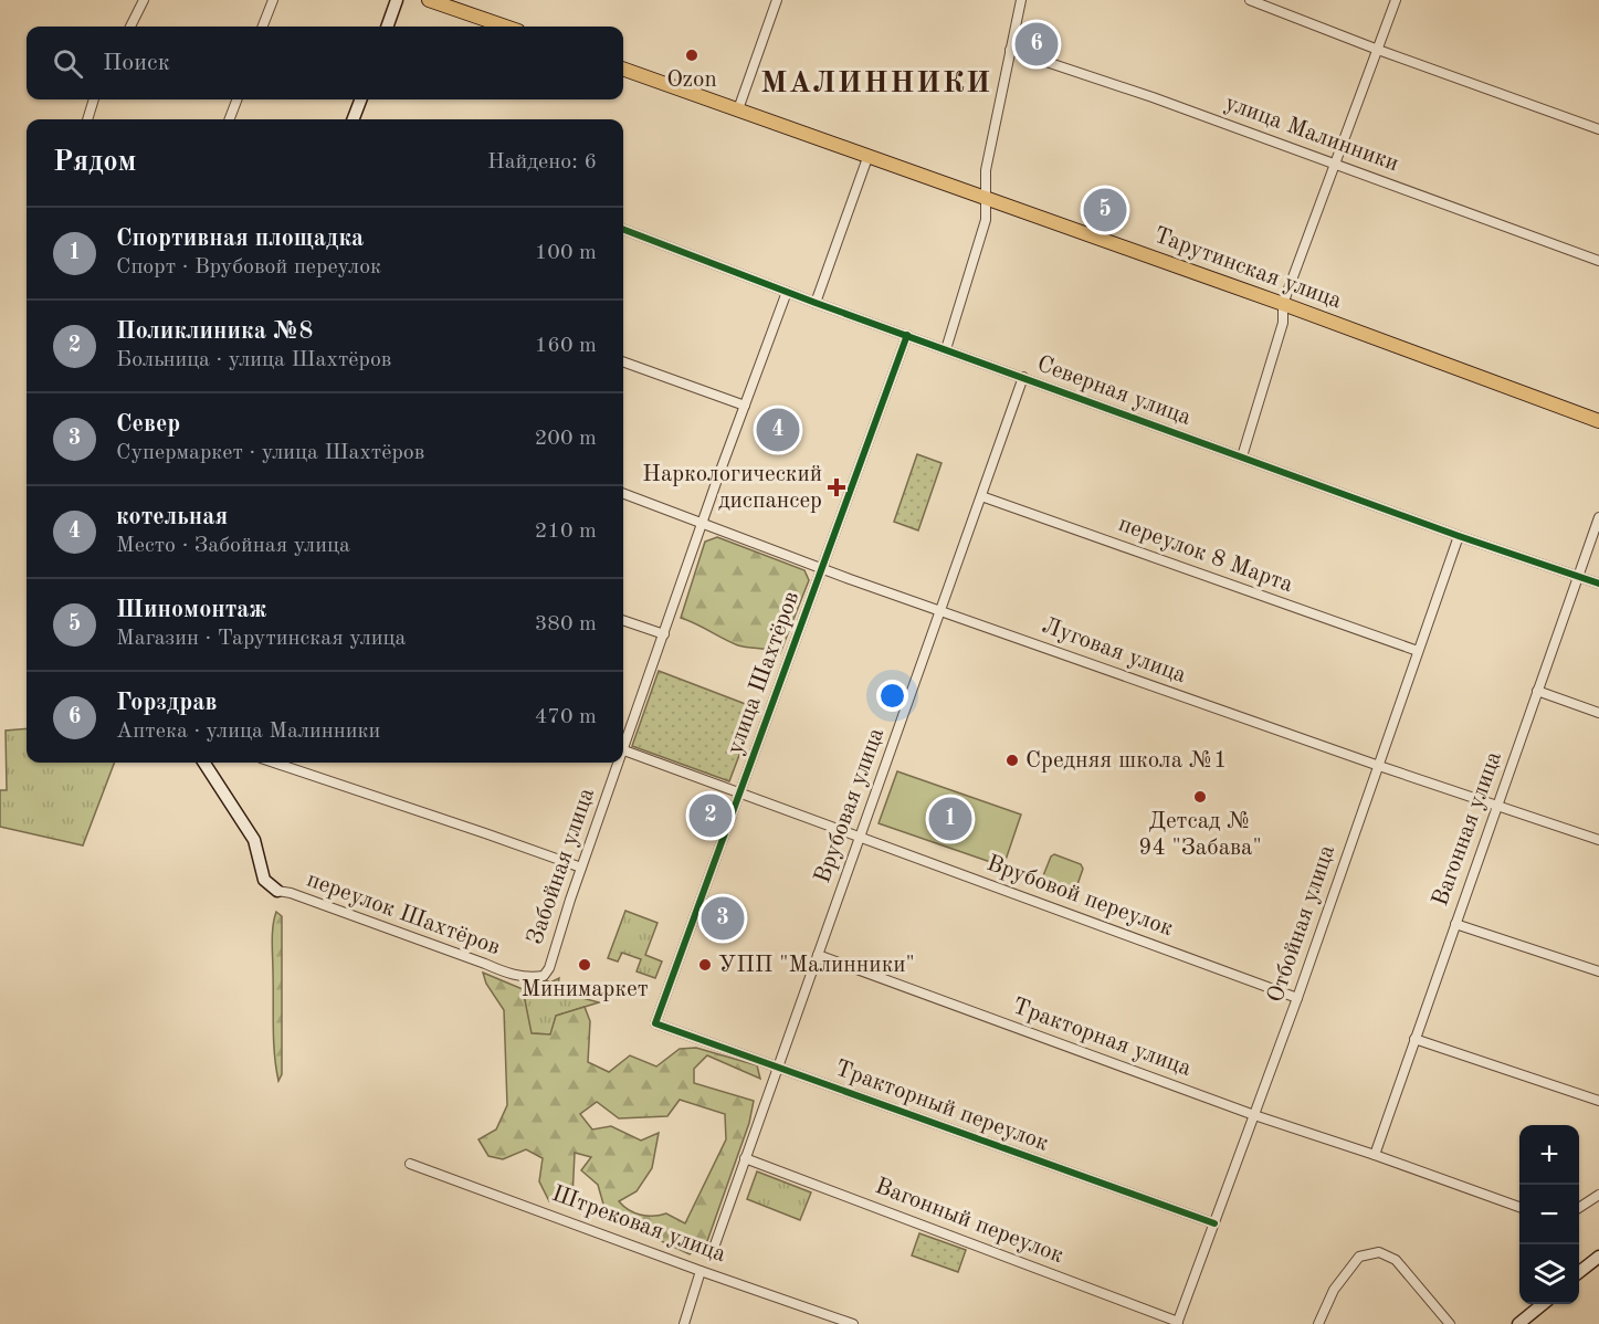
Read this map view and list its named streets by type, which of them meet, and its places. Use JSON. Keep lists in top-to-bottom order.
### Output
{
  "streets": {
    "main road": ["Тарутинская улица"],
    "street": [
      "улица Малинники",
      "Северная улица",
      "переулок 8 Марта",
      "Луговая улица",
      "улица Шахтёров",
      "Врубовая улица",
      "Вагонная улица",
      "Забойная улица",
      "Врубовой переулок",
      "переулок Шахтёров",
      "Отбойная улица",
      "Тракторная улица",
      "Тракторный переулок",
      "Вагонный переулок",
      "Штрековая улица"
    ]
  },
  "crossings": [
    ["Северная улица", "улица Шахтёров"],
    ["Северная улица", "Врубовая улица"],
    ["Северная улица", "Вагонная улица"],
    ["Северная улица", "Забойная улица"],
    ["Северная улица", "Отбойная улица"],
    ["переулок 8 Марта", "Врубовая улица"],
    ["переулок 8 Марта", "Отбойная улица"],
    ["Луговая улица", "улица Шахтёров"],
    ["Луговая улица", "Врубовая улица"],
    ["Луговая улица", "Вагонная улица"],
    ["Луговая улица", "Забойная улица"],
    ["Луговая улица", "Отбойная улица"],
    ["улица Шахтёров", "Врубовой переулок"],
    ["улица Шахтёров", "Тракторный переулок"],
    ["Врубовая улица", "Врубовой переулок"],
    ["Врубовая улица", "Тракторная улица"],
    ["Врубовая улица", "Тракторный переулок"],
    ["Врубовая улица", "Вагонный переулок"],
    ["Вагонная улица", "Тракторная улица"],
    ["Забойная улица", "переулок Шахтёров"],
    ["Врубовой переулок", "Отбойная улица"],
    ["Отбойная улица", "Тракторная улица"],
    ["Отбойная улица", "Тракторный переулок"],
    ["Отбойная улица", "Вагонный переулок"]
  ],
  "districts": ["МАЛИННИКИ"],
  "places": {
    "other": [
      "Ozon",
      "Средняя школа №1",
      "Детсад № 94 \"Забава\"",
      "Минимаркет",
      "УПП \"Малинники\""
    ],
    "health": ["Наркологический диспансер"]
  },
  "page": {
    "pins": [
      "6",
      "5",
      "4",
      "2",
      "1",
      "3"
    ],
    "search": "Поиск",
    "heading": ["Рядом", "Найдено: 6"],
    "list": [
      {
        "mark": "1",
        "name": "Спортивная площадка",
        "note": "Спорт · Врубовой переулок",
        "value": "100 m"
      },
      {
        "mark": "2",
        "name": "Поликлиника №8",
        "note": "Больница · улица Шахтёров",
        "value": "160 m"
      },
      {
        "mark": "3",
        "name": "Север",
        "note": "Супермаркет · улица Шахтёров",
        "value": "200 m"
      },
      {
        "mark": "4",
        "name": "котельная",
        "note": "Место · Забойная улица",
        "value": "210 m"
      },
      {
        "mark": "5",
        "name": "Шиномонтаж",
        "note": "Магазин · Тарутинская улица",
        "value": "380 m"
      },
      {
        "mark": "6",
        "name": "Горздрав",
        "note": "Аптека · улица Малинники",
        "value": "470 m"
      }
    ],
    "map_buttons": ["+", "−"]
  }
}
